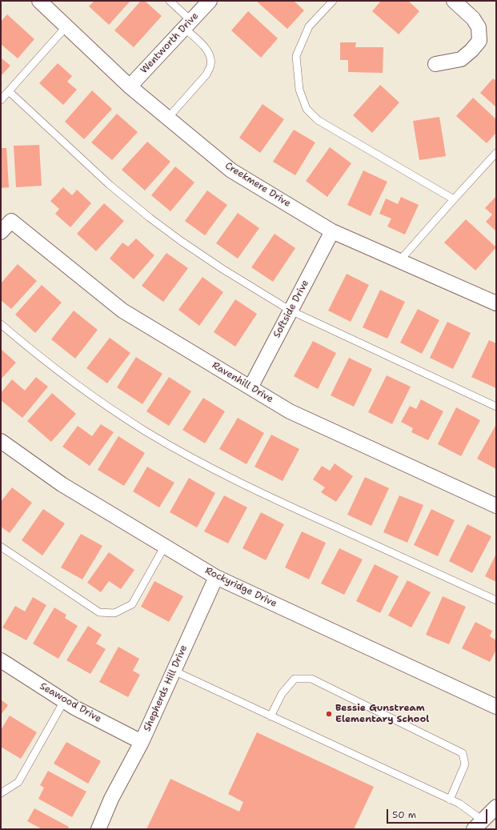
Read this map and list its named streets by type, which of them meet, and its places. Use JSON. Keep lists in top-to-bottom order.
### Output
{
  "streets": {
    "street": [
      "Wentworth Drive",
      "Creekmere Drive",
      "Softside Drive",
      "Ravenhill Drive",
      "Rockyridge Drive",
      "Shepherds Hill Drive",
      "Seawood Drive"
    ]
  },
  "crossings": [
    ["Wentworth Drive", "Creekmere Drive"],
    ["Creekmere Drive", "Softside Drive"],
    ["Softside Drive", "Ravenhill Drive"],
    ["Rockyridge Drive", "Shepherds Hill Drive"],
    ["Shepherds Hill Drive", "Seawood Drive"]
  ],
  "places": ["Bessie Gunstream Elementary School"],
  "scale_bar": "50 m"
}
